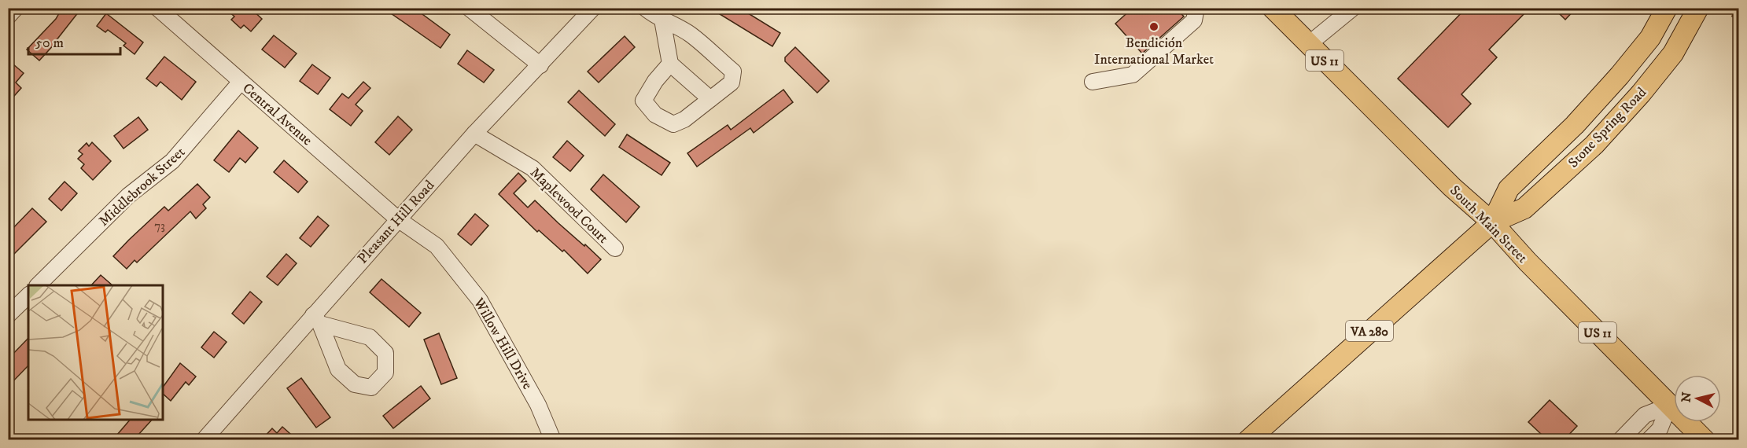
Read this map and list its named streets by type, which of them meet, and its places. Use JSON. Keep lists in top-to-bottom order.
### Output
{
  "streets": {
    "main road": [
      "US 11",
      "Stone Spring Road",
      "South Main Street",
      "VA 280"
    ],
    "street": [
      "Central Avenue",
      "Middlebrook Street",
      "Maplewood Court",
      "Pleasant Hill Road",
      "Willow Hill Drive"
    ]
  },
  "crossings": [
    ["Central Avenue", "Middlebrook Street"],
    ["Central Avenue", "Pleasant Hill Road"],
    ["Central Avenue", "Willow Hill Drive"],
    ["Stone Spring Road", "South Main Street"],
    ["Maplewood Court", "Pleasant Hill Road"],
    ["Pleasant Hill Road", "Willow Hill Drive"]
  ],
  "places": ["Bendición International Market"],
  "house_numbers": ["73"],
  "scale_bar": "50 m",
  "north": "left"
}
